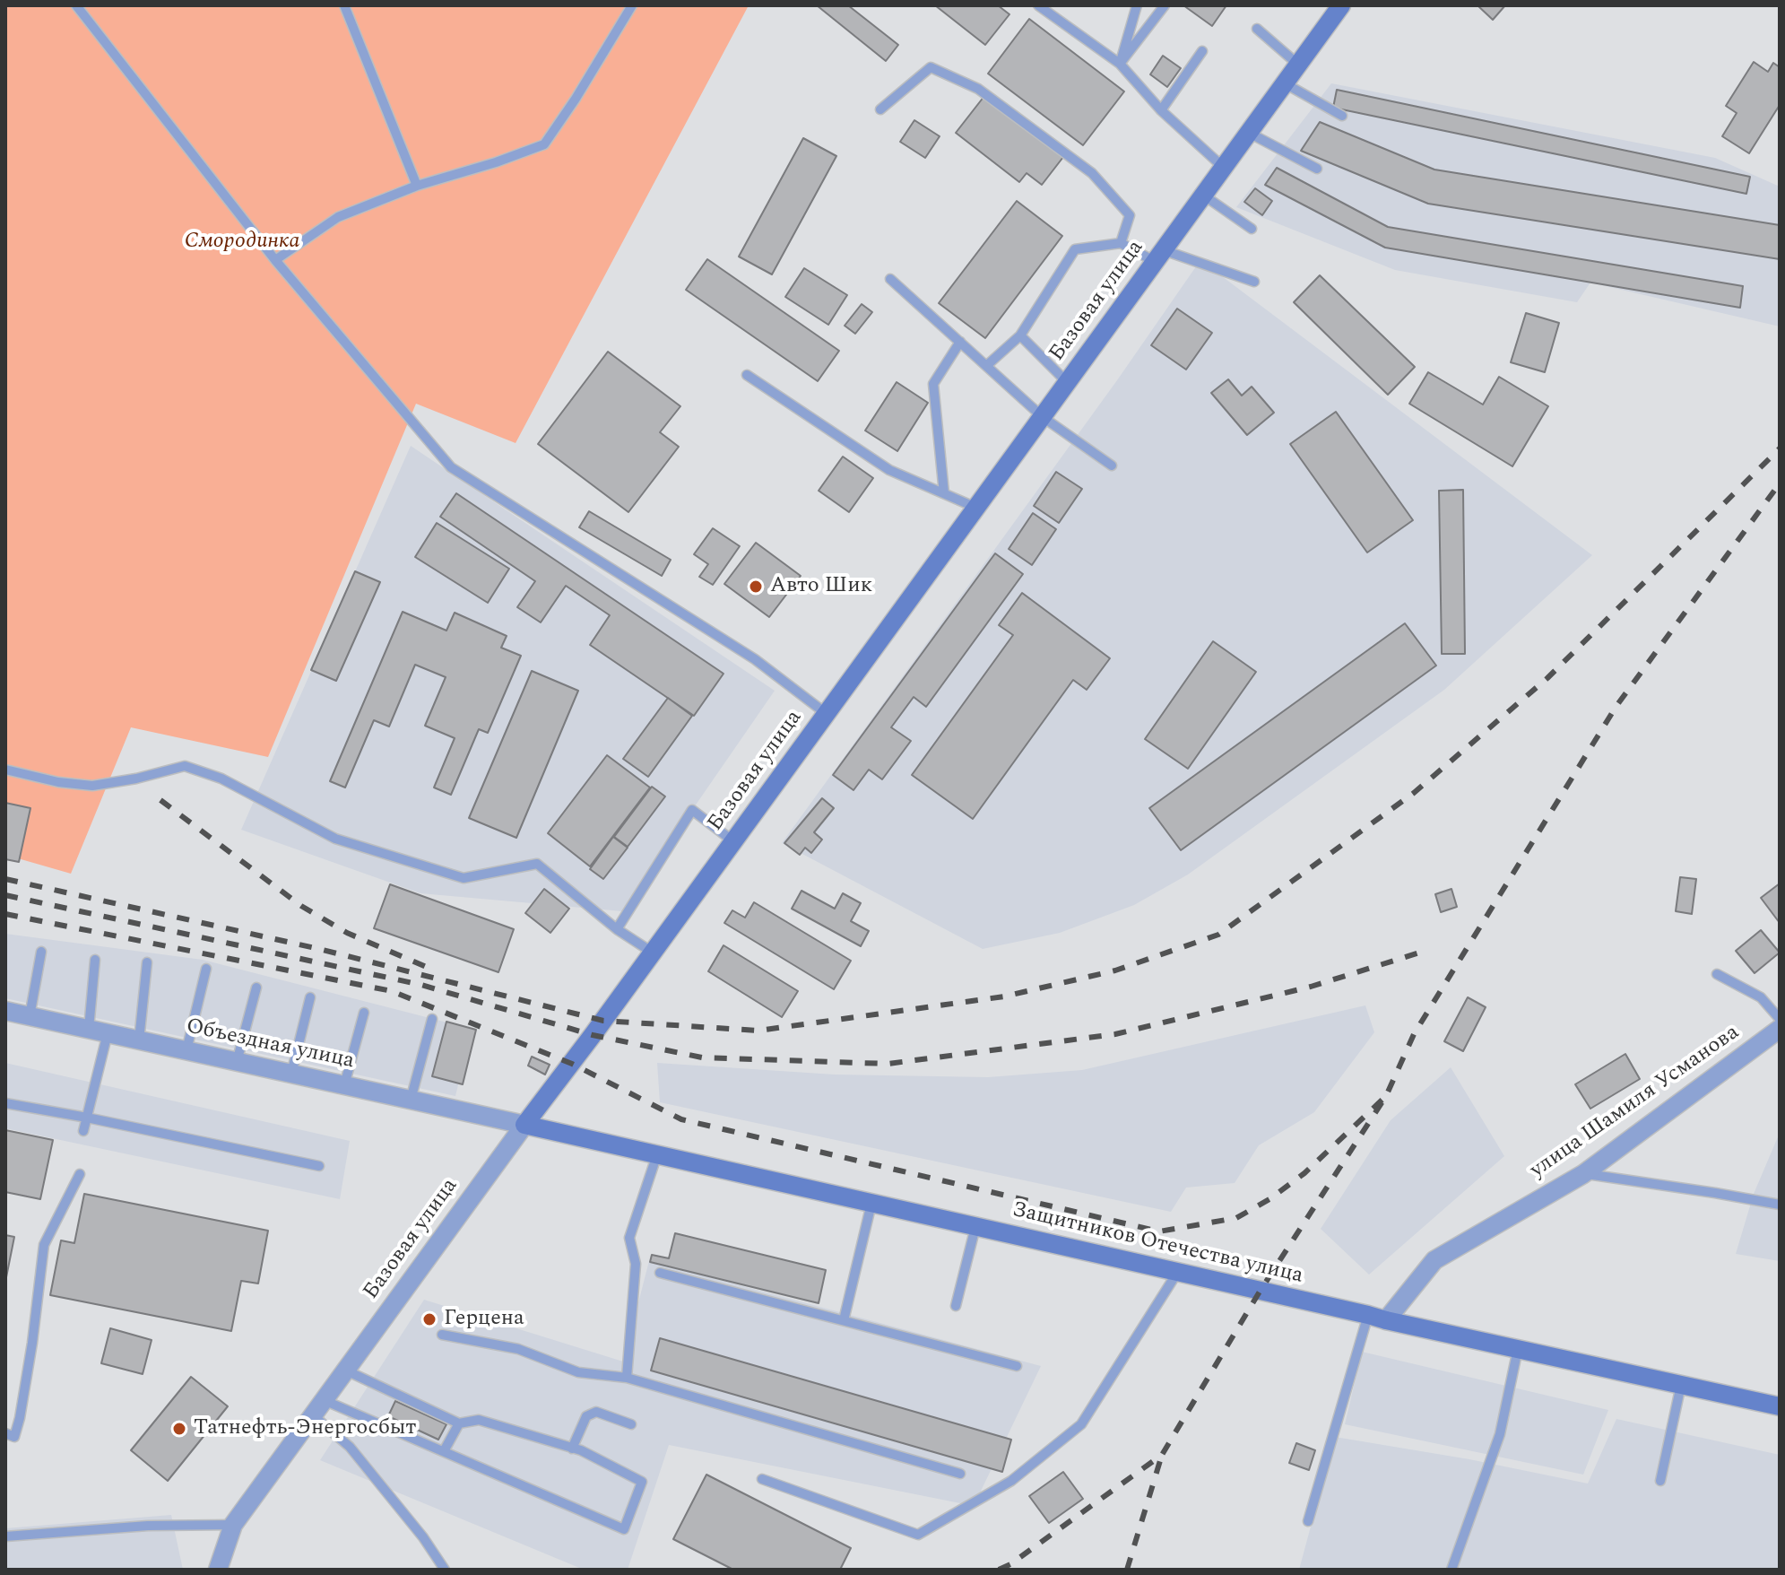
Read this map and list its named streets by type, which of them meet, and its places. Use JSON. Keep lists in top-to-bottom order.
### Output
{
  "streets": {
    "main road": ["Базовая улица", "Защитников Отечества улица"],
    "street": ["Объездная улица", "улица Шамиля Усманова"]
  },
  "crossings": [
    ["Базовая улица", "Объездная улица"],
    ["Базовая улица", "Защитников Отечества улица"],
    ["Объездная улица", "Защитников Отечества улица"],
    ["улица Шамиля Усманова", "Защитников Отечества улица"]
  ],
  "parks": ["Смородинка"],
  "places": ["Авто Шик", "Герцена", "Татнефть-Энергосбыт"]
}
